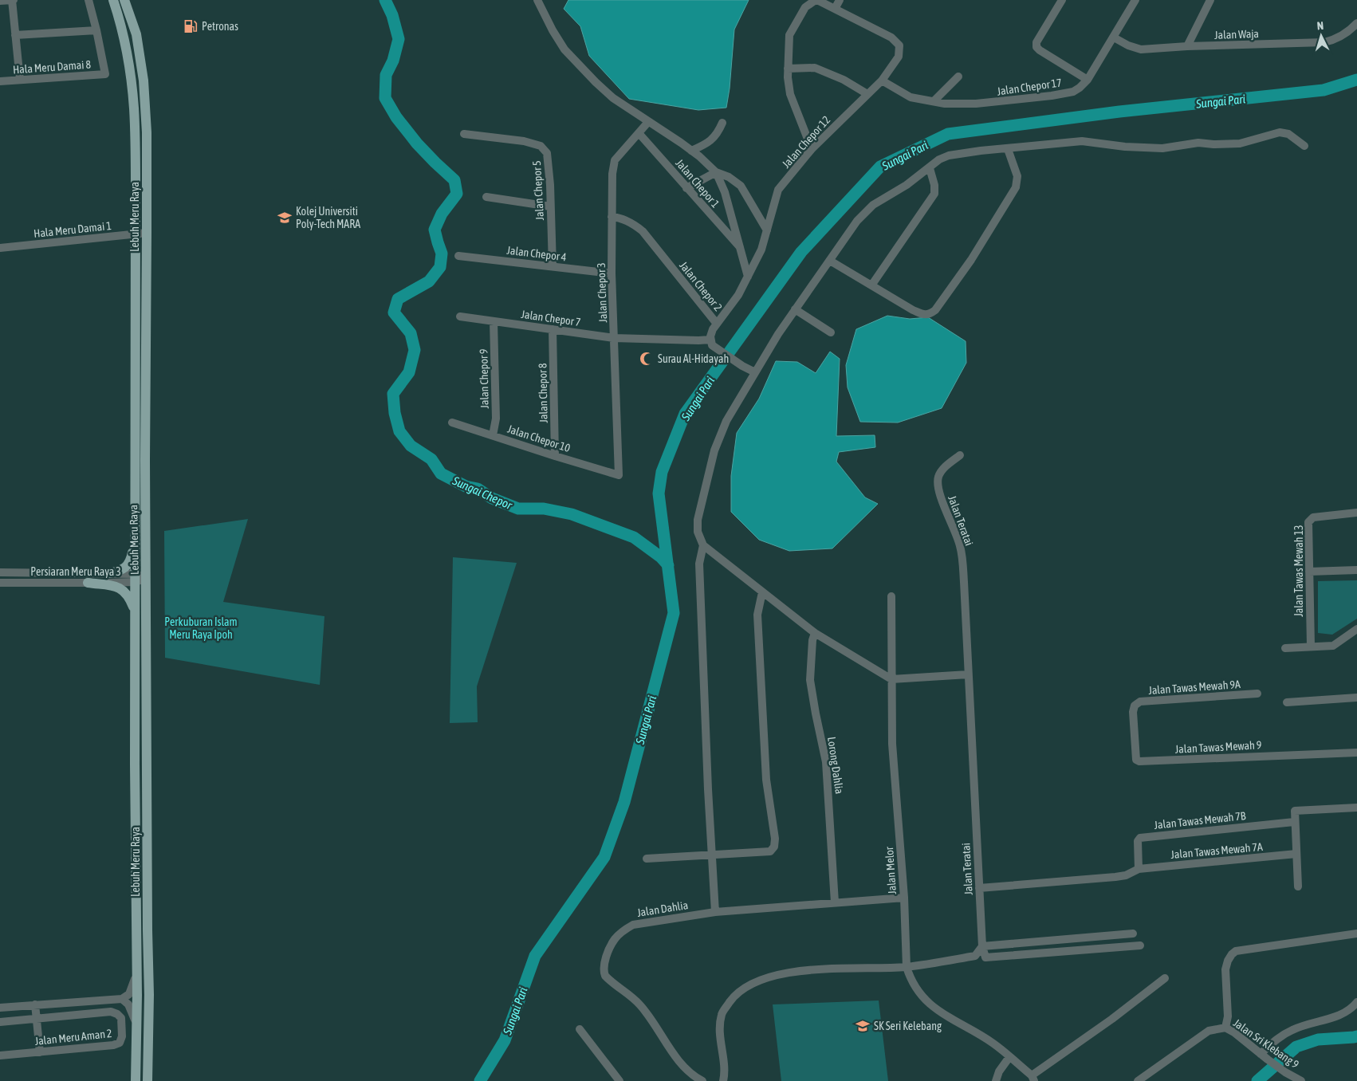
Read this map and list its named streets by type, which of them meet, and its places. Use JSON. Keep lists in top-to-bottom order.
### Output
{
  "streets": {
    "main road": ["Lebuh Meru Raya"],
    "street": [
      "Jalan Waja",
      "Hala Meru Damai 8",
      "Jalan Chepor 17",
      "Jalan Chepor 12",
      "Jalan Chepor 1",
      "Jalan Chepor 5",
      "Hala Meru Damai 1",
      "Jalan Chepor 4",
      "Jalan Chepor 2",
      "Jalan Chepor 3",
      "Jalan Chepor 7",
      "Jalan Chepor 9",
      "Jalan Chepor 8",
      "Jalan Chepor 10",
      "Jalan Teratai",
      "Jalan Tawas Mewah 13",
      "Persiaran Meru Raya 3",
      "Jalan Tawas Mewah 9A",
      "Jalan Tawas Mewah 9",
      "Lorong Dahlia",
      "Jalan Tawas Mewah 7B",
      "Jalan Tawas Mewah 7A",
      "Jalan Melor",
      "Jalan Dahlia",
      "Jalan Meru Aman 2",
      "Jalan Sri Klebang 9"
    ]
  },
  "crossings": [
    ["Jalan Waja", "Jalan Chepor 17"],
    ["Jalan Chepor 17", "Jalan Chepor 12"],
    ["Jalan Chepor 12", "Jalan Chepor 1"],
    ["Jalan Chepor 12", "Jalan Chepor 2"],
    ["Jalan Chepor 1", "Jalan Chepor 3"],
    ["Jalan Chepor 5", "Jalan Chepor 4"],
    ["Lebuh Meru Raya", "Hala Meru Damai 1"],
    ["Lebuh Meru Raya", "Persiaran Meru Raya 3"],
    ["Jalan Chepor 4", "Jalan Chepor 3"],
    ["Jalan Chepor 2", "Jalan Chepor 3"],
    ["Jalan Chepor 2", "Jalan Chepor 7"],
    ["Jalan Chepor 3", "Jalan Chepor 7"],
    ["Jalan Chepor 3", "Jalan Chepor 10"],
    ["Jalan Chepor 7", "Jalan Chepor 9"],
    ["Jalan Chepor 7", "Jalan Chepor 8"],
    ["Jalan Chepor 9", "Jalan Chepor 10"],
    ["Jalan Chepor 8", "Jalan Chepor 10"],
    ["Jalan Teratai", "Jalan Tawas Mewah 7A"],
    ["Jalan Tawas Mewah 9A", "Jalan Tawas Mewah 9"],
    ["Lorong Dahlia", "Jalan Dahlia"],
    ["Jalan Tawas Mewah 7B", "Jalan Tawas Mewah 7A"],
    ["Jalan Melor", "Jalan Dahlia"]
  ],
  "water": ["Sungai Pari", "Sungai Chepor"],
  "parks": ["Perkuburan Islam Meru Raya Ipoh"],
  "places": {
    "fuel station": ["Petronas"],
    "school or university": ["Kolej Universiti Poly-Tech MARA", "SK Seri Kelebang"],
    "mosque": ["Surau Al-Hidayah"]
  },
  "north": "top"
}
